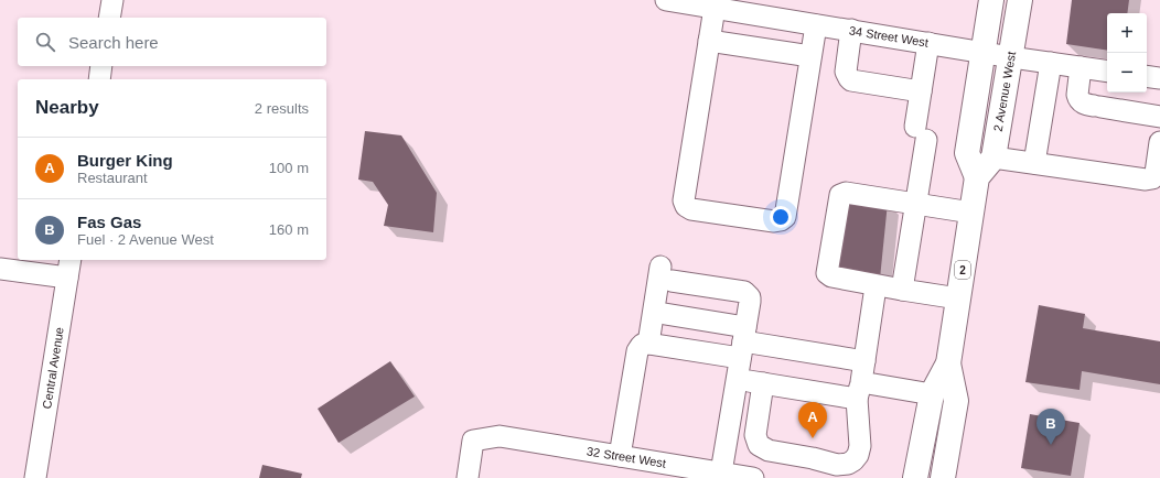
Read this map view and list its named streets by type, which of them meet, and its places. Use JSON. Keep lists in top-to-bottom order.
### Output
{
  "streets": {
    "highway": ["2 Avenue West", "2"],
    "street": ["34 Street West", "Central Avenue", "32 Street West"]
  },
  "crossings": [
    ["34 Street West", "2 Avenue West"]
  ],
  "page": {
    "map_buttons": ["+", "−"],
    "search": "Search here",
    "heading": ["Nearby", "2 results"],
    "list": [
      {
        "mark": "A",
        "name": "Burger King",
        "note": "Restaurant",
        "value": "100 m"
      },
      {
        "mark": "B",
        "name": "Fas Gas",
        "note": "Fuel · 2 Avenue West",
        "value": "160 m"
      }
    ],
    "pins": ["A", "B"]
  }
}
